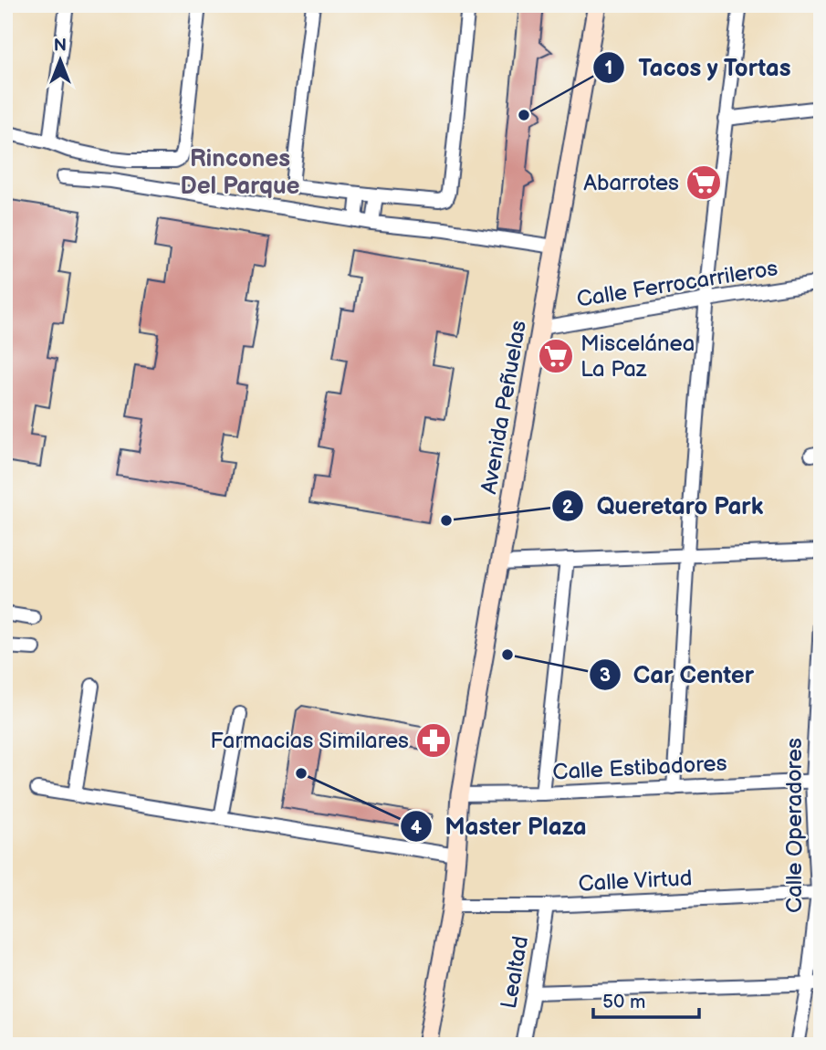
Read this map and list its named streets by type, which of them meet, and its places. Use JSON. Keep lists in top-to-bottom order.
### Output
{
  "streets": {
    "street": [
      "Calle Ferrocarrileros",
      "Avenida Peñuelas",
      "Calle Estibadores",
      "Calle Operadores",
      "Calle Virtud",
      "Lealtad"
    ]
  },
  "crossings": [
    ["Calle Ferrocarrileros", "Avenida Peñuelas"],
    ["Avenida Peñuelas", "Calle Estibadores"],
    ["Avenida Peñuelas", "Calle Virtud"],
    ["Calle Estibadores", "Calle Operadores"],
    ["Calle Operadores", "Calle Virtud"],
    ["Calle Virtud", "Lealtad"]
  ],
  "districts": ["Rincones Del Parque"],
  "places": {
    "other": [
      "Tacos y Tortas",
      "Queretaro Park",
      "Car Center",
      "Master Plaza"
    ],
    "supermarket": ["Abarrotes", "Miscelánea La Paz"],
    "pharmacy": ["Farmacias Similares"]
  },
  "scale_bar": "50 m",
  "north": "top"
}
